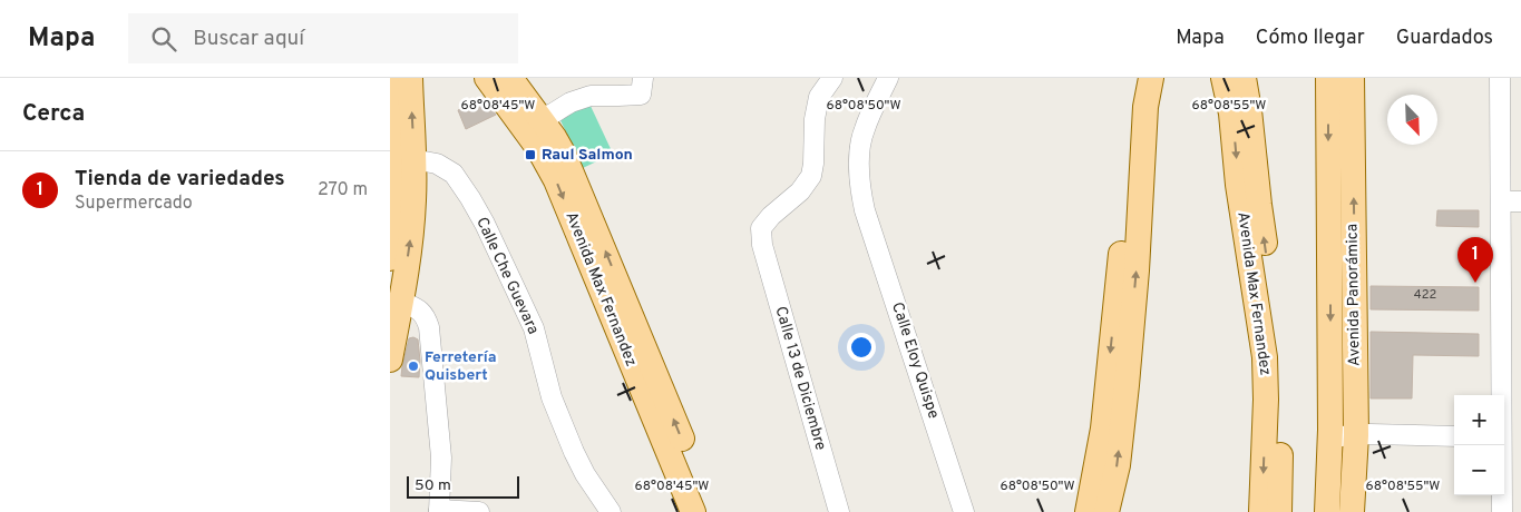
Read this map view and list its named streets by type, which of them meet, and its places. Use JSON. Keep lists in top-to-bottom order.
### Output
{
  "streets": {
    "main road": ["Avenida Max Fernandez", "Avenida Panorámica"],
    "street": ["Calle Che Guevara", "Calle Eloy Quispe", "Calle 13 de Diciembre"]
  },
  "places": {
    "transit": ["Raul Salmon"],
    "other": ["Ferretería Quisbert"]
  },
  "house_numbers": ["422"],
  "scale_bar": "50 m",
  "north": "bottom right",
  "page": {
    "header": "Mapa",
    "search": "Buscar aquí",
    "nav": ["Mapa", "Cómo llegar", "Guardados"],
    "heading": "Cerca",
    "list": [
      {
        "mark": "1",
        "name": "Tienda de variedades",
        "note": "Supermercado",
        "value": "270 m"
      }
    ],
    "pins": "1",
    "map_buttons": ["+", "−"],
    "scale": "50 m"
  },
  "coordinates": ["68°08'45\"W", "68°08'50\"W", "68°08'55\"W"]
}
